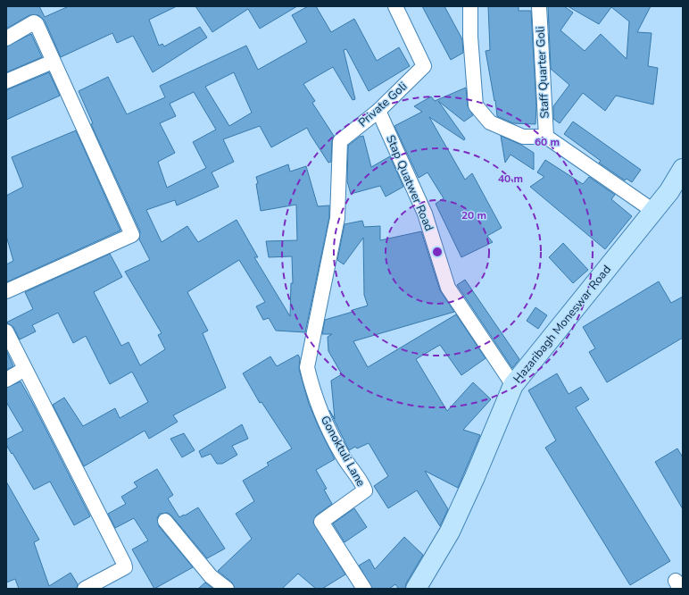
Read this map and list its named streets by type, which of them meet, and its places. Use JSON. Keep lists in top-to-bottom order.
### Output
{
  "streets": {
    "street": [
      "Staff Quarter Goli",
      "Private Goli",
      "Stap Quatwer Road",
      "Hazaribagh Moneswar Road",
      "Gonoktuli Lane"
    ]
  },
  "crossings": [
    ["Private Goli", "Stap Quatwer Road"],
    ["Private Goli", "Gonoktuli Lane"],
    ["Stap Quatwer Road", "Hazaribagh Moneswar Road"]
  ],
  "rings": ["60 m", "40 m", "20 m"]
}
